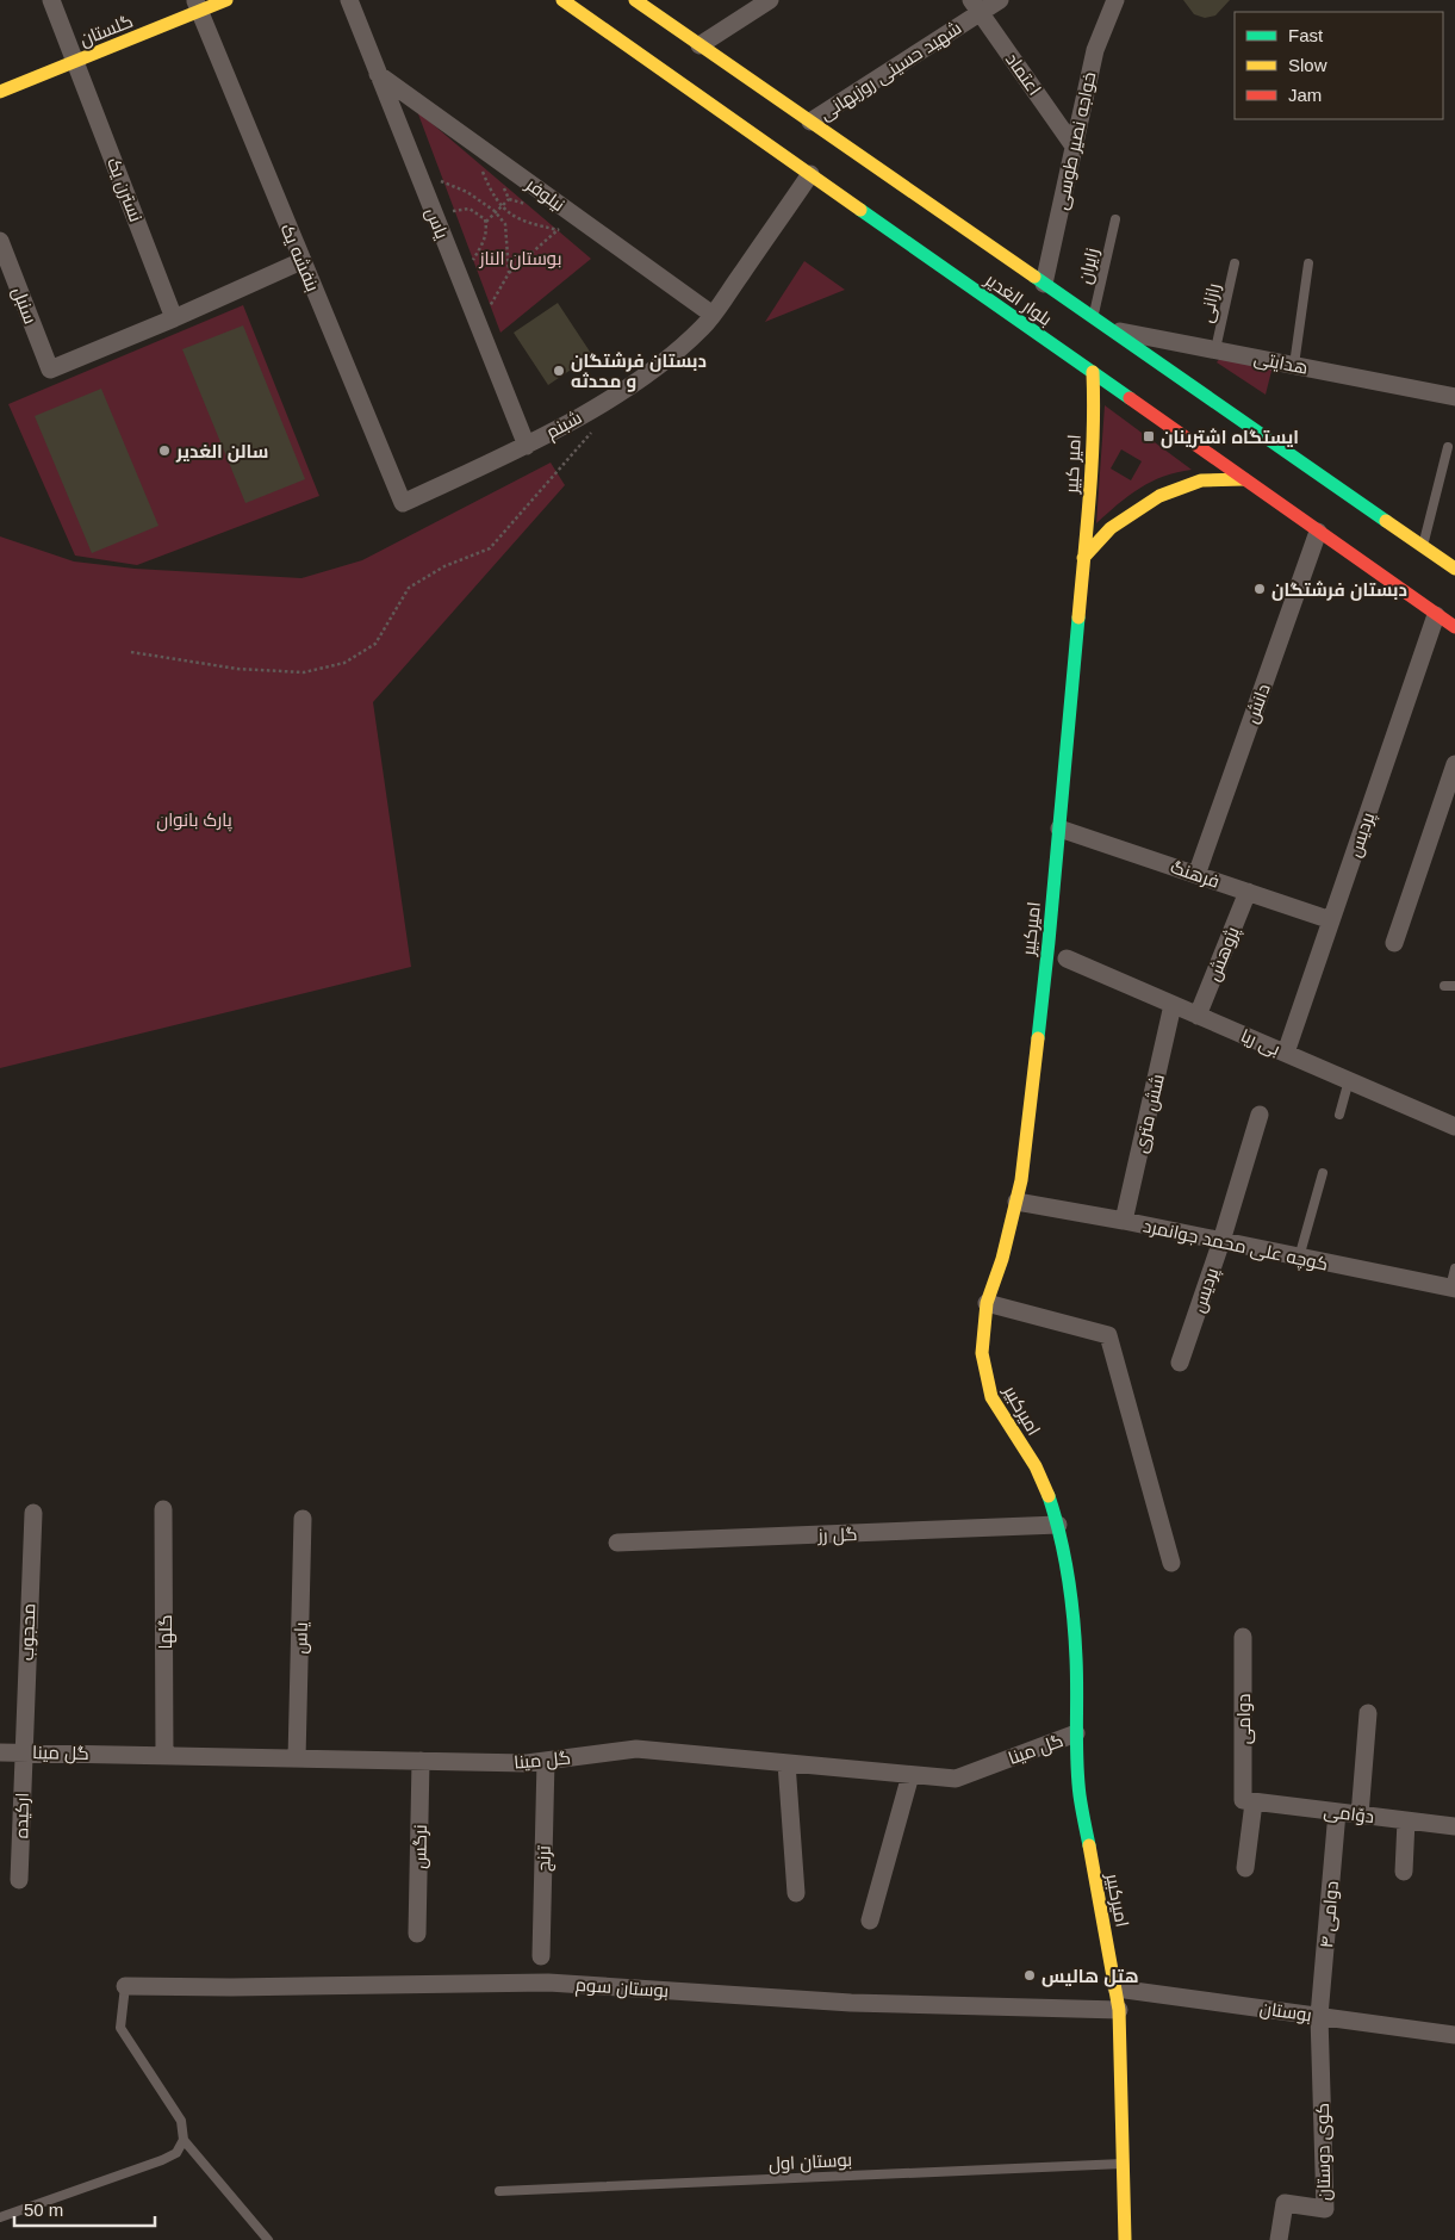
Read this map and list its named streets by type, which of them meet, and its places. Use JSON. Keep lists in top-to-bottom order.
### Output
{
  "streets": {
    "street": [
      "گلستان",
      "شهید حسینی روزبهانی",
      "اعتماد",
      "خواجه نصیر طوسی",
      "نسترن یک",
      "نیلوفر",
      "یاس",
      "بنفشه یک",
      "بلوار الغدیر",
      "سنبل",
      "هدایتی",
      "شبنم",
      "امیر کبیر",
      "دانش",
      "پردیس",
      "فرهنگ",
      "امیرکبیر",
      "پژوهش",
      "بی ریا",
      "شش متری",
      "کوچه علی محمد جوانمرد",
      "گل رز",
      "محجوب",
      "گلها",
      "دوامی",
      "گل مینا",
      "دوّامی",
      "ارکیده",
      "نرگس",
      "ترنج",
      "دوامی ۴",
      "بوستان سوم",
      "بوستان",
      "کوی دوستان"
    ],
    "lane": ["زایران", "رازانی", "بوستان اول"]
  },
  "crossings": [
    ["گلستان", "نسترن یک"],
    ["گلستان", "بنفشه یک"],
    ["شهید حسینی روزبهانی", "اعتماد"],
    ["شهید حسینی روزبهانی", "بلوار الغدیر"],
    ["اعتماد", "خواجه نصیر طوسی"],
    ["خواجه نصیر طوسی", "بلوار الغدیر"],
    ["نسترن یک", "سنبل"],
    ["نیلوفر", "یاس"],
    ["نیلوفر", "شبنم"],
    ["یاس", "شبنم"],
    ["یاس", "گل مینا"],
    ["بنفشه یک", "شبنم"],
    ["زایران", "بلوار الغدیر"],
    ["زایران", "هدایتی"],
    ["بلوار الغدیر", "هدایتی"],
    ["بلوار الغدیر", "شبنم"],
    ["بلوار الغدیر", "امیر کبیر"],
    ["بلوار الغدیر", "دانش"],
    ["بلوار الغدیر", "پردیس"],
    ["رازانی", "هدایتی"],
    ["امیر کبیر", "امیرکبیر"],
    ["دانش", "فرهنگ"],
    ["پردیس", "فرهنگ"],
    ["پردیس", "بی ریا"],
    ["پردیس", "کوچه علی محمد جوانمرد"],
    ["فرهنگ", "امیرکبیر"],
    ["فرهنگ", "پژوهش"],
    ["امیرکبیر", "کوچه علی محمد جوانمرد"],
    ["امیرکبیر", "گل رز"],
    ["امیرکبیر", "گل مینا"],
    ["امیرکبیر", "بوستان سوم"],
    ["امیرکبیر", "بوستان"],
    ["امیرکبیر", "بوستان اول"],
    ["پژوهش", "بی ریا"],
    ["بی ریا", "شش متری"],
    ["شش متری", "کوچه علی محمد جوانمرد"],
    ["محجوب", "گل مینا"],
    ["محجوب", "ارکیده"],
    ["گلها", "گل مینا"],
    ["دوامی", "دوّامی"],
    ["گل مینا", "ارکیده"],
    ["گل مینا", "نرگس"],
    ["گل مینا", "ترنج"],
    ["دوّامی", "دوامی ۴"],
    ["دوامی ۴", "بوستان"],
    ["دوامی ۴", "کوی دوستان"],
    ["بوستان", "کوی دوستان"]
  ],
  "parks": ["بوستان الناز", "پارک بانوان"],
  "places": {
    "other": [
      "دبستان فرشتگان و محدثه",
      "سالن الغدیر",
      "دبستان فرشتگان",
      "هتل هالیس"
    ],
    "transit": ["ایستگاه اشترینان"]
  },
  "legend": ["Fast", "Slow", "Jam"],
  "scale_bar": "50 m"
}
